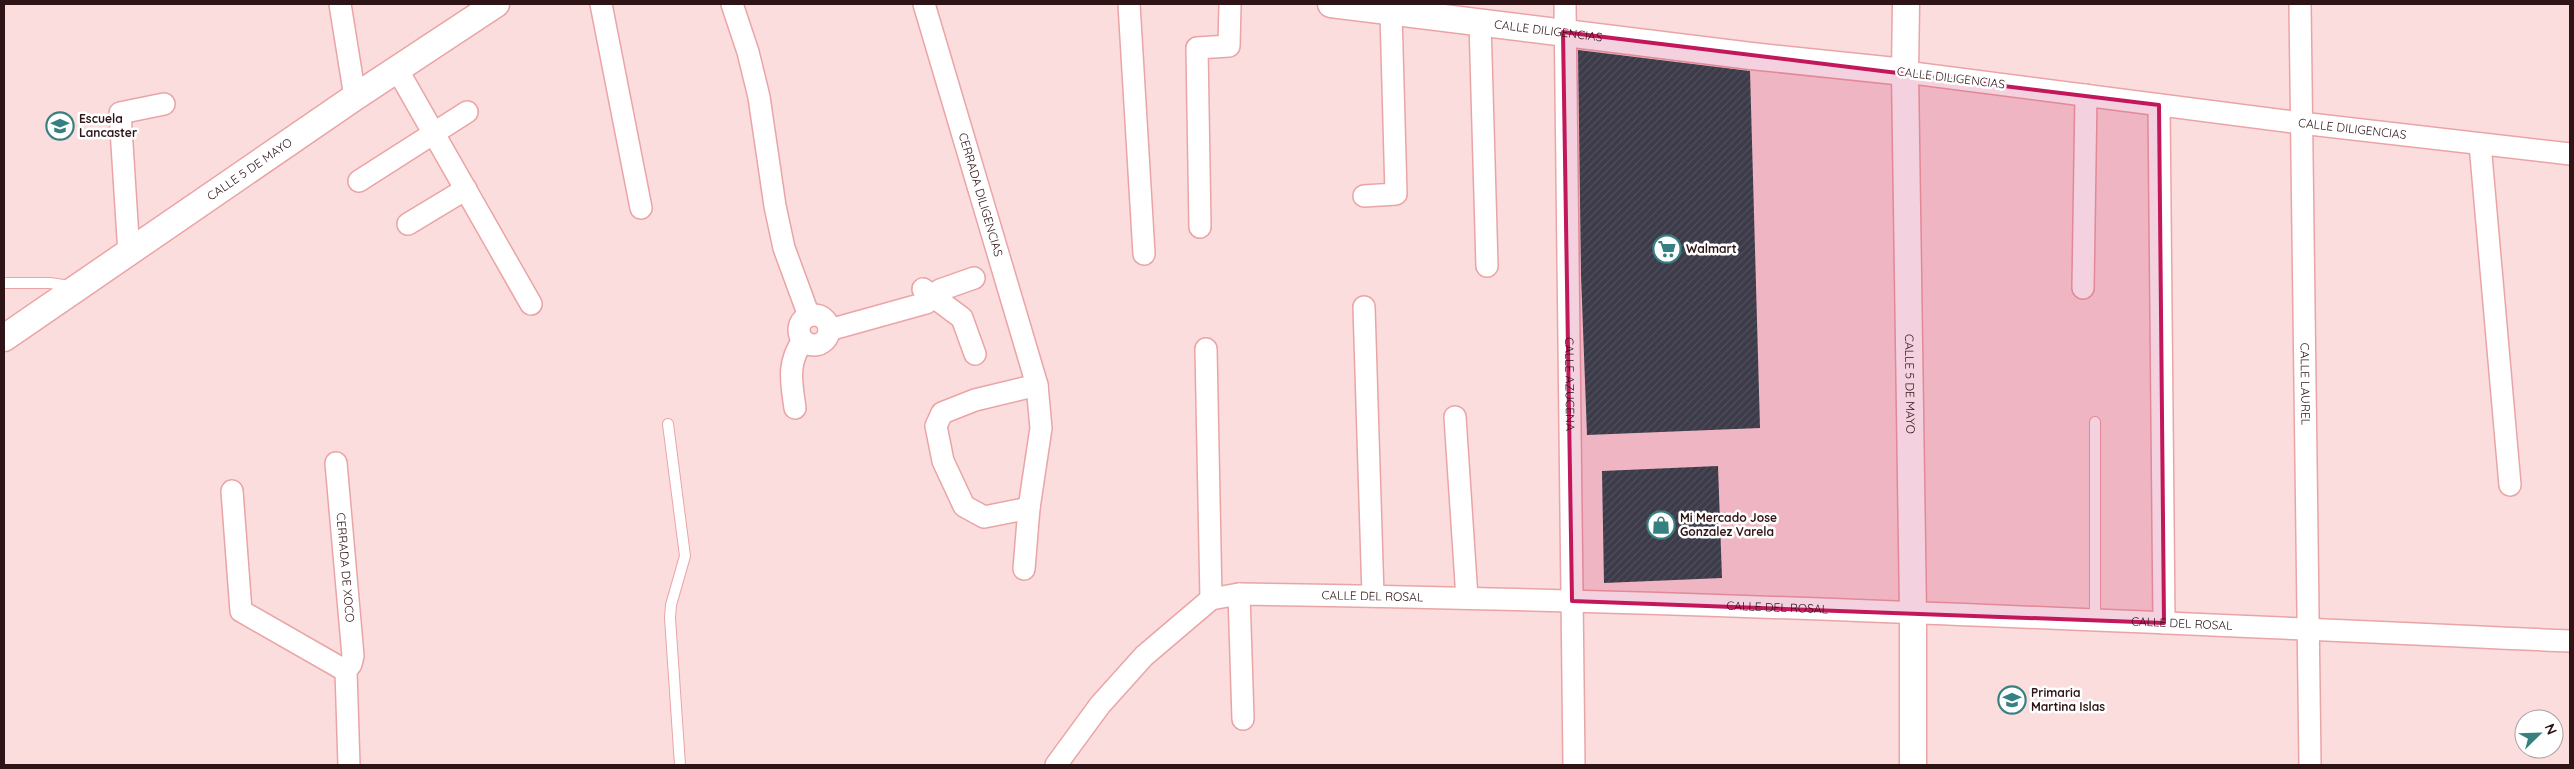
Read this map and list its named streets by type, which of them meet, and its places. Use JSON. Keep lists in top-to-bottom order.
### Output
{
  "streets": {
    "street": [
      "CALLE DILIGENCIAS",
      "CALLE 5 DE MAYO",
      "CERRADA DILIGENCIAS",
      "CALLE AZUCENA",
      "CALLE LAUREL",
      "CERRADA DE XOCO",
      "CALLE DEL ROSAL"
    ]
  },
  "crossings": [
    ["CALLE DILIGENCIAS", "CALLE 5 DE MAYO"],
    ["CALLE DILIGENCIAS", "CALLE AZUCENA"],
    ["CALLE DILIGENCIAS", "CALLE LAUREL"],
    ["CALLE 5 DE MAYO", "CALLE DEL ROSAL"],
    ["CALLE AZUCENA", "CALLE DEL ROSAL"],
    ["CALLE LAUREL", "CALLE DEL ROSAL"]
  ],
  "places": {
    "school or university": ["Escuela Lancaster", "Primaria Martina Islas"],
    "supermarket": ["Walmart"],
    "shop": ["Mi Mercado Jose Gonzalez Varela"]
  },
  "north": "top right"
}
